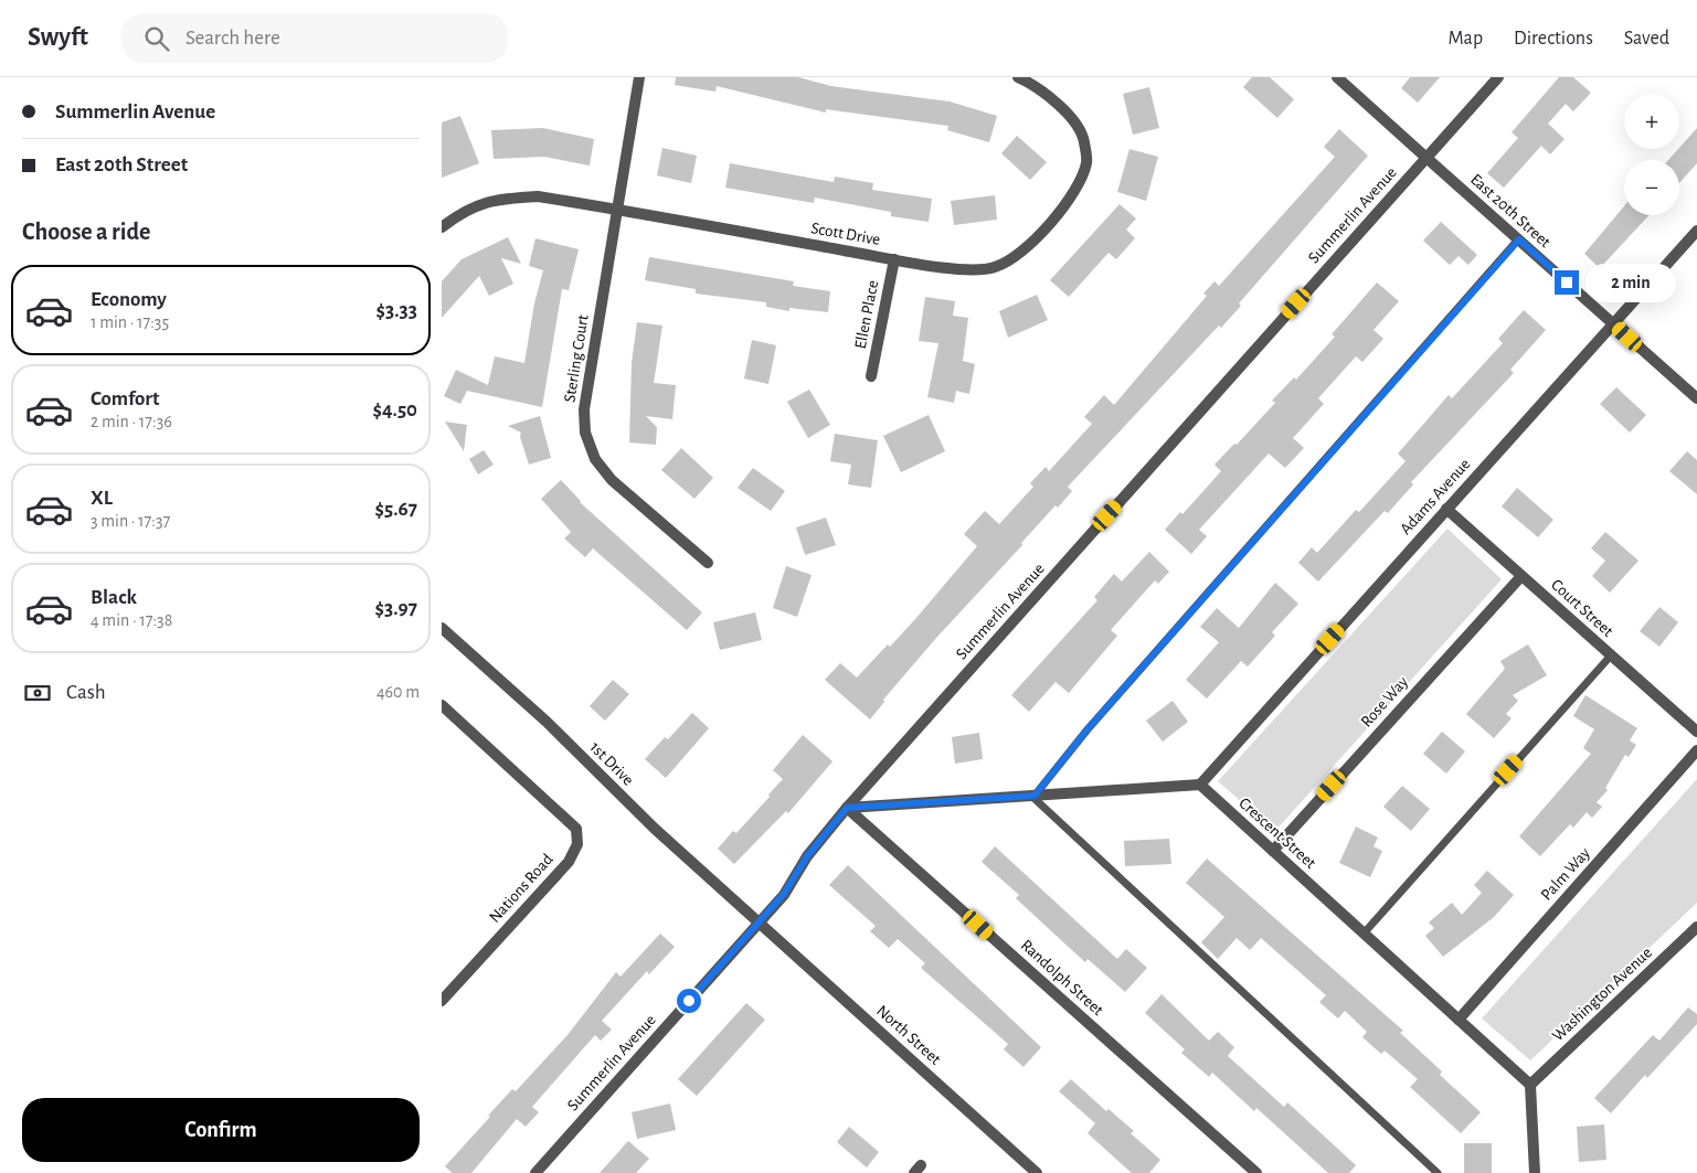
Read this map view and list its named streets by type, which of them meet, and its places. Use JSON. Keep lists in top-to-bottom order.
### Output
{
  "streets": {
    "street": [
      "East 20th Street",
      "Summerlin Avenue",
      "Scott Drive",
      "Ellen Place",
      "Sterling Court",
      "Adams Avenue",
      "Court Street",
      "Rose Way",
      "1st Drive",
      "Crescent Street",
      "Palm Way",
      "Nations Road",
      "Randolph Street",
      "Washington Avenue",
      "North Street"
    ]
  },
  "crossings": [
    ["East 20th Street", "Summerlin Avenue"],
    ["East 20th Street", "Adams Avenue"],
    ["Summerlin Avenue", "1st Drive"],
    ["Summerlin Avenue", "Randolph Street"],
    ["Summerlin Avenue", "North Street"],
    ["Scott Drive", "Ellen Place"],
    ["Scott Drive", "Sterling Court"],
    ["Adams Avenue", "Court Street"],
    ["Adams Avenue", "Crescent Street"],
    ["Court Street", "Rose Way"],
    ["Rose Way", "Crescent Street"],
    ["1st Drive", "North Street"],
    ["Crescent Street", "Palm Way"],
    ["Crescent Street", "Washington Avenue"]
  ],
  "page": {
    "header": "Swyft",
    "search": "Search here",
    "nav": ["Map", "Directions", "Saved"],
    "banner": ["Summerlin Avenue", "East 20th Street"],
    "map_buttons": ["+", "−"],
    "heading": "Choose a ride",
    "bubble": "2 min",
    "list": [
      {
        "name": "Economy",
        "note": "1 min · 17:35",
        "value": "$3.33"
      },
      {
        "name": "Comfort",
        "note": "2 min · 17:36",
        "value": "$4.50"
      },
      {
        "name": "XL",
        "note": "3 min · 17:37",
        "value": "$5.67"
      },
      {
        "name": "Black",
        "note": "4 min · 17:38",
        "value": "$3.97"
      }
    ],
    "pay": ["Cash", "460 m"],
    "buttons": "Confirm"
  }
}
